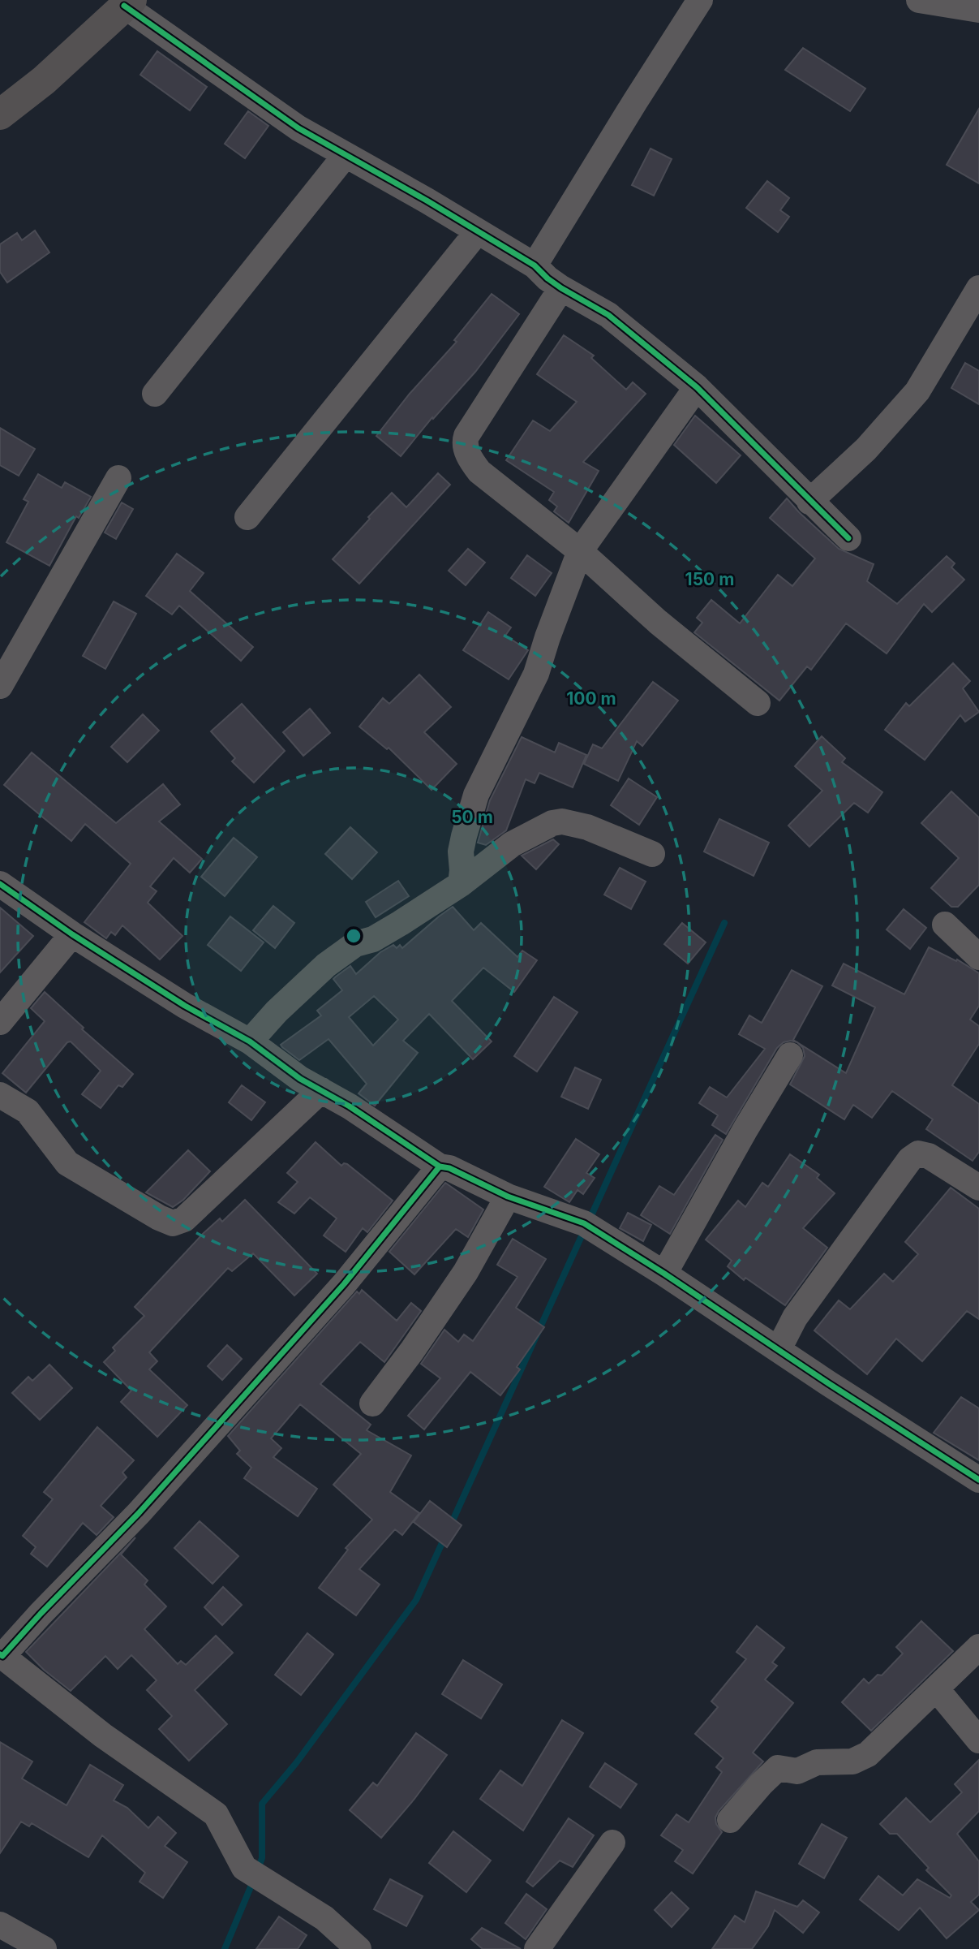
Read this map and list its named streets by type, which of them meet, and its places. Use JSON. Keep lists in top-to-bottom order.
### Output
{
  "rings": ["150 m", "100 m", "50 m"]
}
